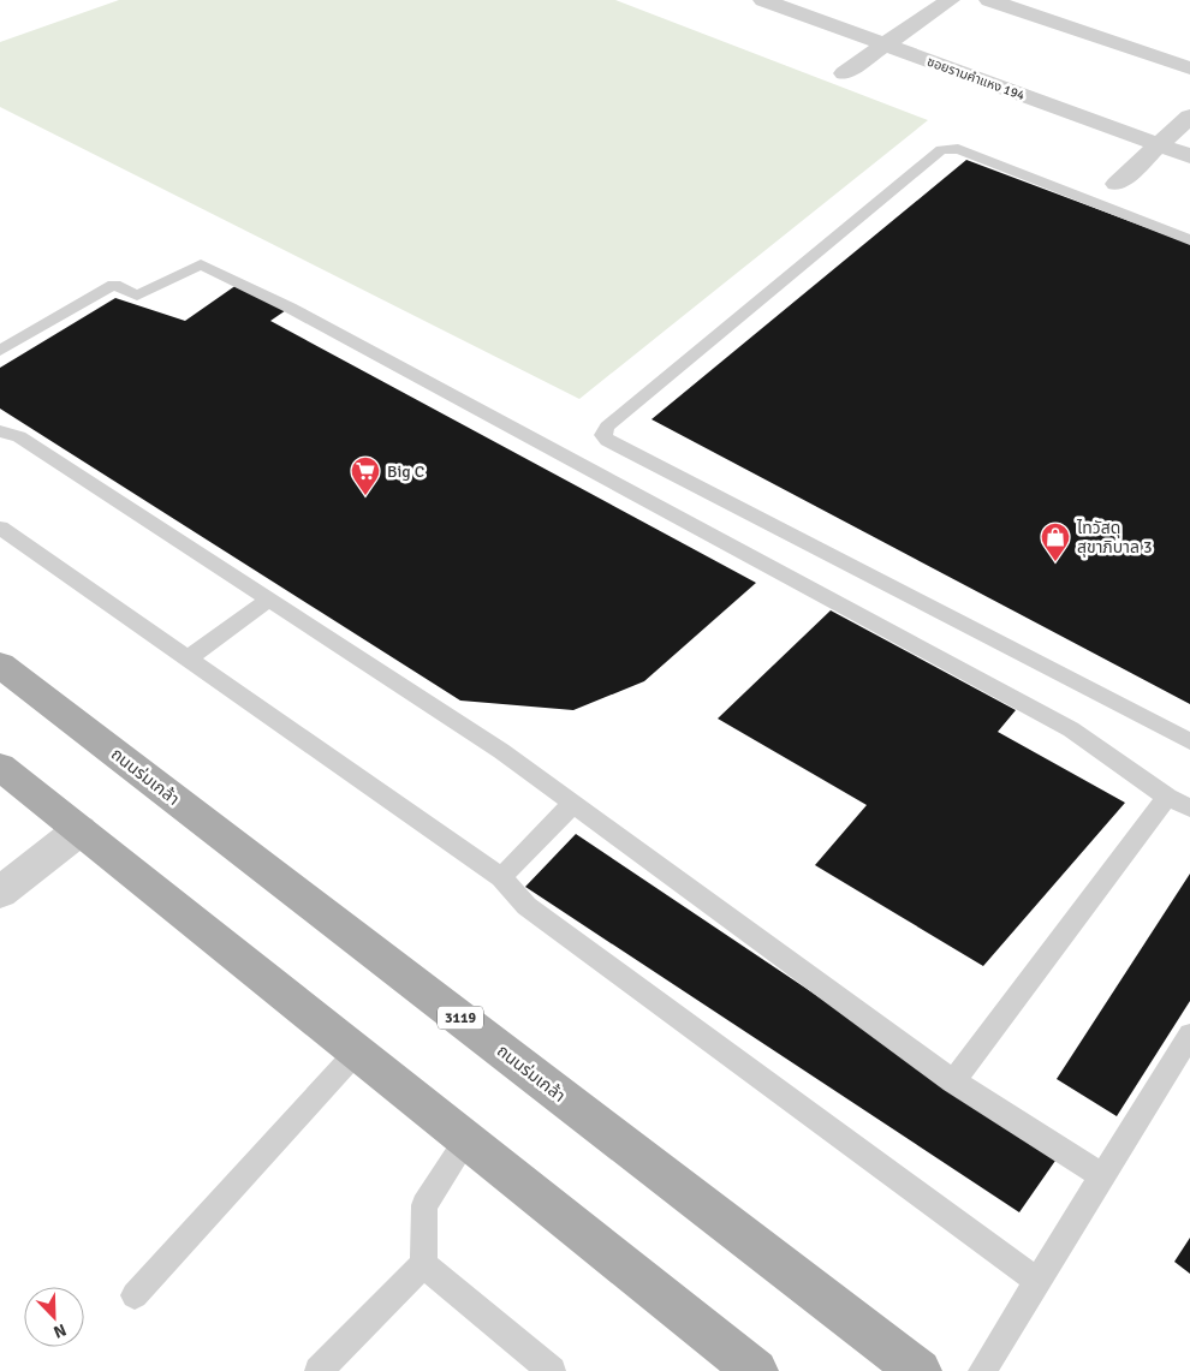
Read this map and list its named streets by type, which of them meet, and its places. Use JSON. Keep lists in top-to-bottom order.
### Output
{
  "streets": {
    "main road": ["ถนนร่มเกล้า", "3119"],
    "street": ["ซอยรามคำแหง 194"]
  },
  "places": {
    "supermarket": ["Big C"],
    "shop": ["ไทวัสดุ สุขาภิบาล 3"]
  },
  "north": "bottom right"
}
